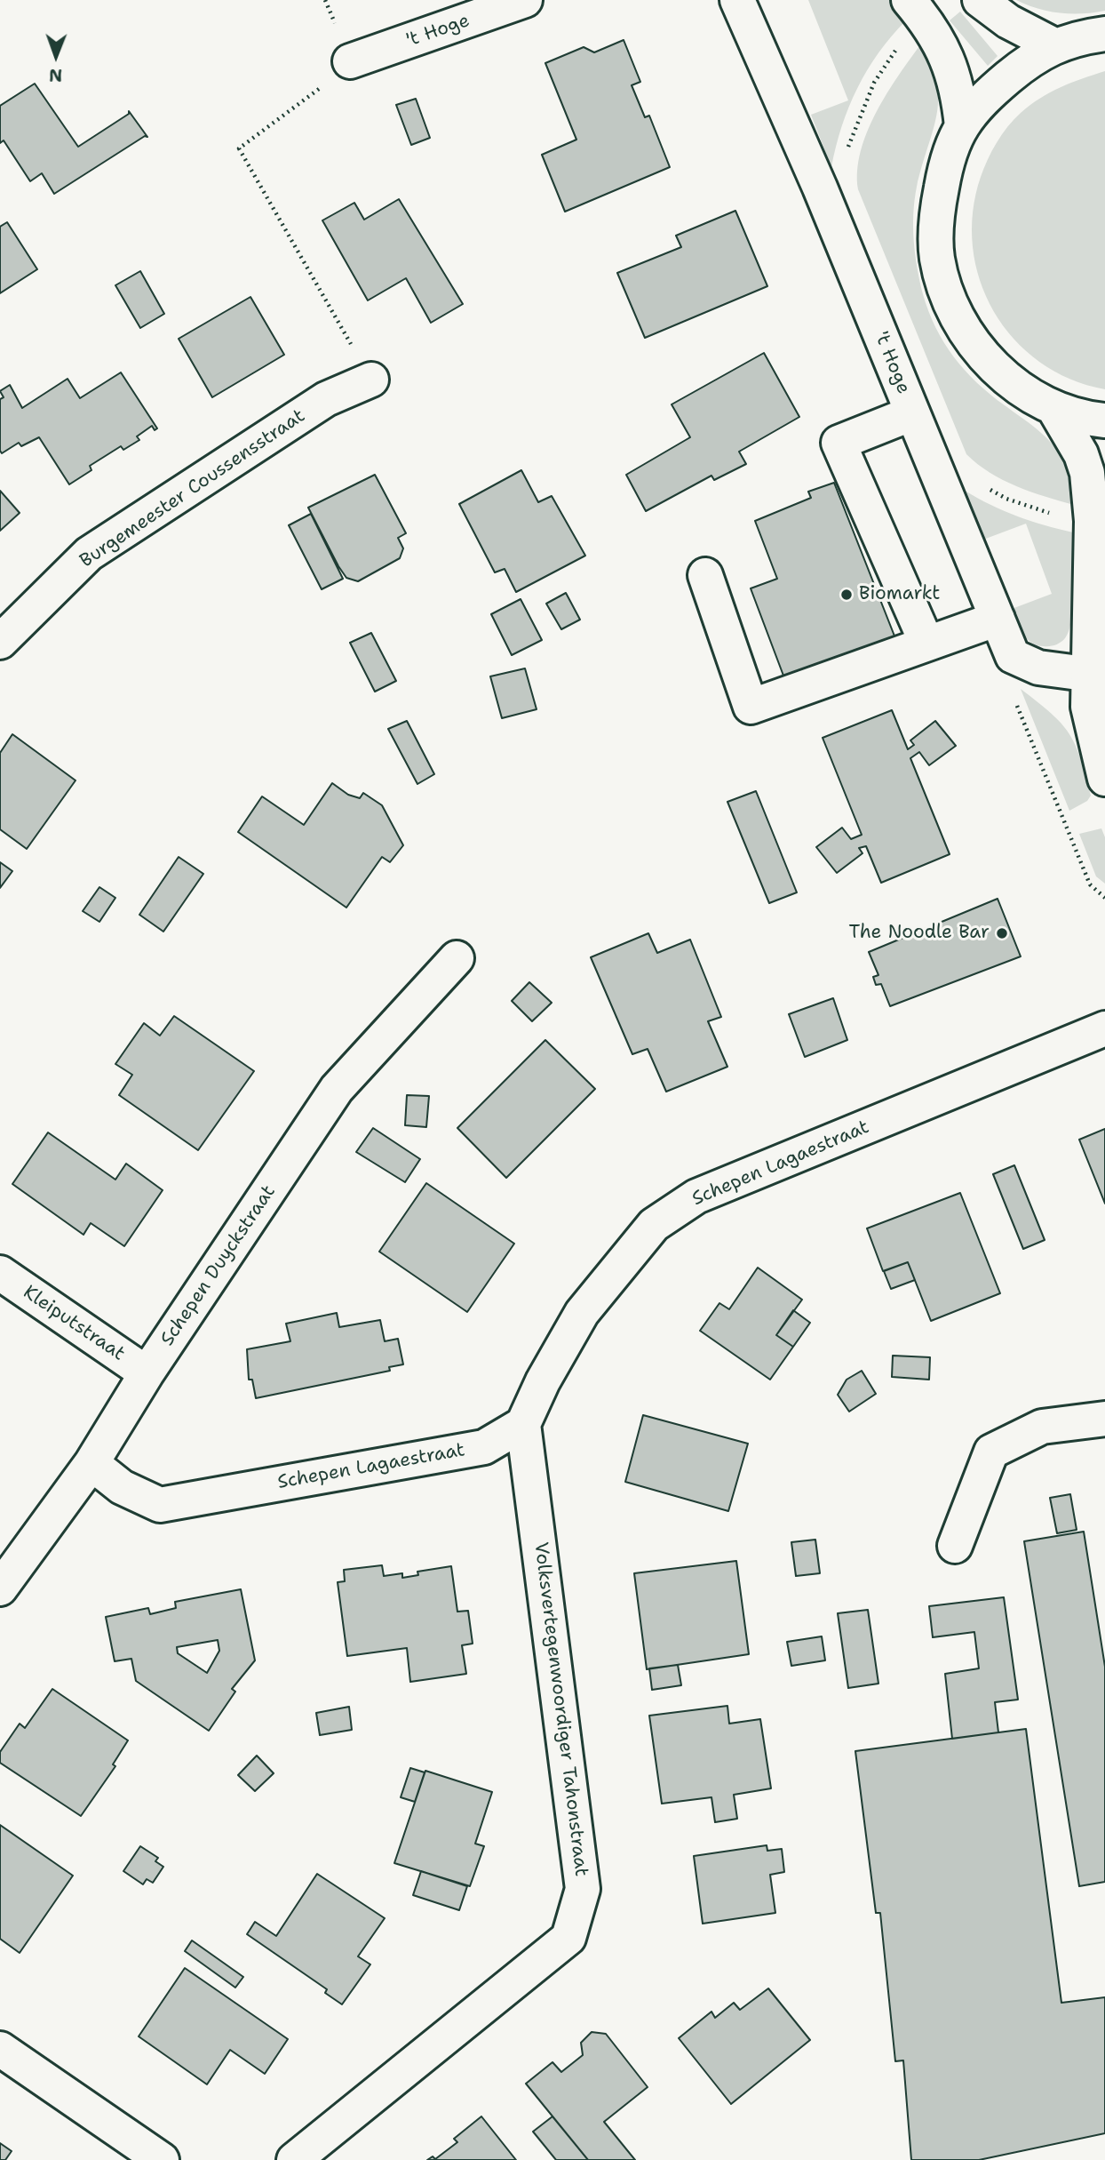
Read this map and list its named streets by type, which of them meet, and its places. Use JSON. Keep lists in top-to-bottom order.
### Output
{
  "streets": {
    "street": [
      "'t Hoge",
      "Burgemeester Coussensstraat",
      "Schepen Lagaestraat",
      "Schepen Duyckstraat",
      "Kleiputstraat",
      "Volksvertegenwoordiger Tahonstraat"
    ]
  },
  "crossings": [
    ["Schepen Lagaestraat", "Schepen Duyckstraat"],
    ["Schepen Lagaestraat", "Volksvertegenwoordiger Tahonstraat"],
    ["Schepen Duyckstraat", "Kleiputstraat"]
  ],
  "places": ["Biomarkt", "The Noodle Bar"],
  "north": "bottom"
}
